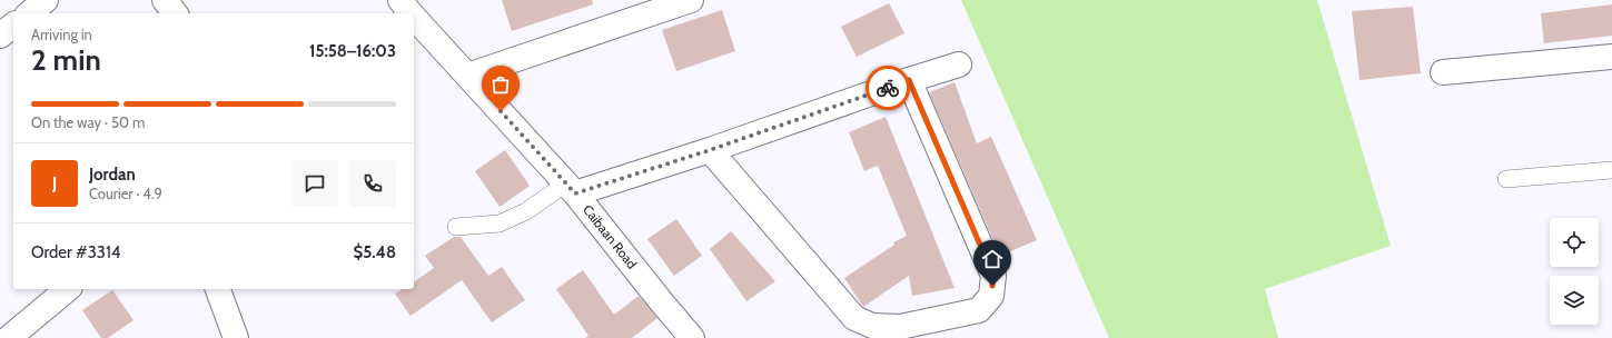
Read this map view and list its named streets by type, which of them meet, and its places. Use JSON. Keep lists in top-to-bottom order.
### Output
{
  "streets": {
    "street": ["Caibaan Road"]
  },
  "page": {
    "heading": ["2 min", "Arriving in", "15:58–16:03"],
    "panel": [
      "Jordan",
      "Courier · 4.9",
      "Order #3314",
      "$5.48"
    ],
    "bar": "On the way · 50 m",
    "round": "J"
  }
}
